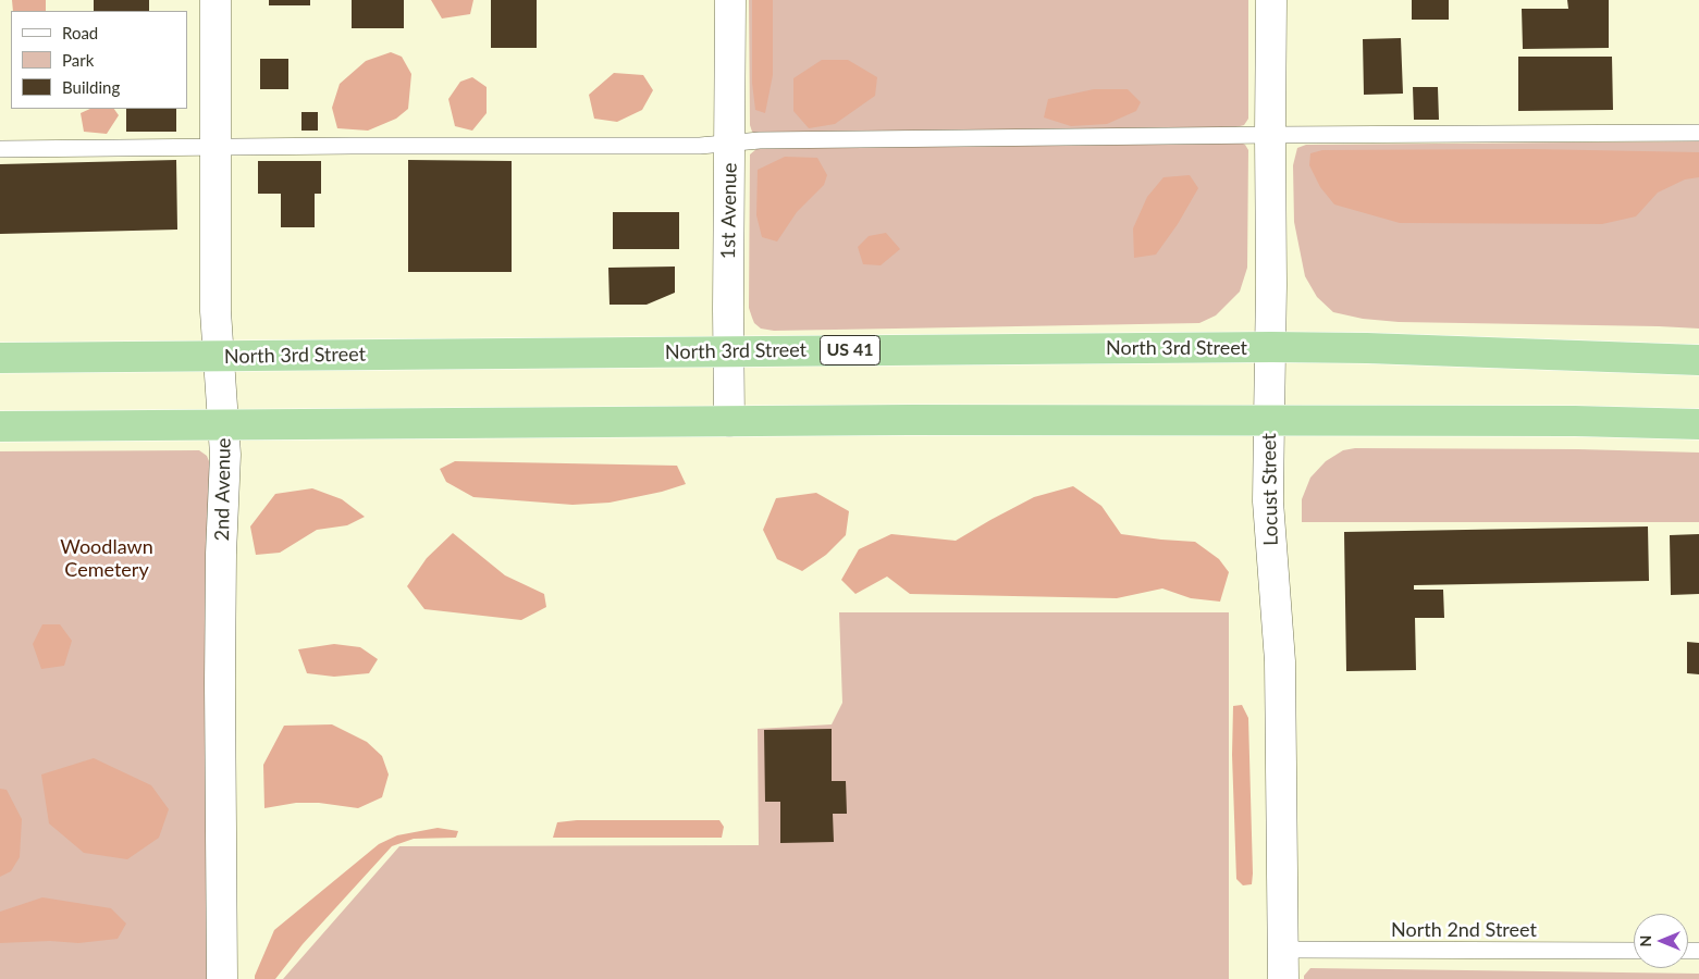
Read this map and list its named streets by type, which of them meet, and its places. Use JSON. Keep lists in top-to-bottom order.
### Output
{
  "streets": {
    "highway": ["North 3rd Street", "US 41"],
    "street": ["1st Avenue", "2nd Avenue", "Locust Street"],
    "lane": ["North 2nd Street"]
  },
  "crossings": [
    ["1st Avenue", "North 3rd Street"],
    ["North 3rd Street", "2nd Avenue"],
    ["North 3rd Street", "Locust Street"],
    ["Locust Street", "North 2nd Street"]
  ],
  "parks": ["Woodlawn Cemetery"],
  "legend": ["Road", "Park", "Building"],
  "north": "left"
}
